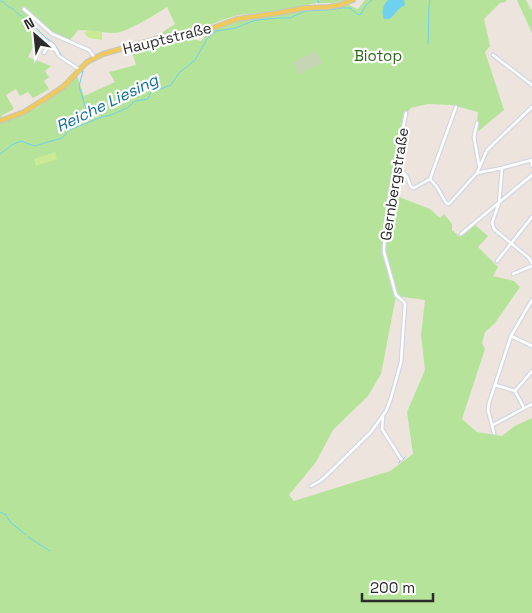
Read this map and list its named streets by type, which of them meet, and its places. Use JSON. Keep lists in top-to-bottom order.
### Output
{
  "streets": {
    "main road": ["Hauptstraße"],
    "street": ["Gernbergstraße"]
  },
  "water": ["Reiche Liesing"],
  "parks": ["Biotop"],
  "scale_bar": "200 m",
  "north": "top left"
}
